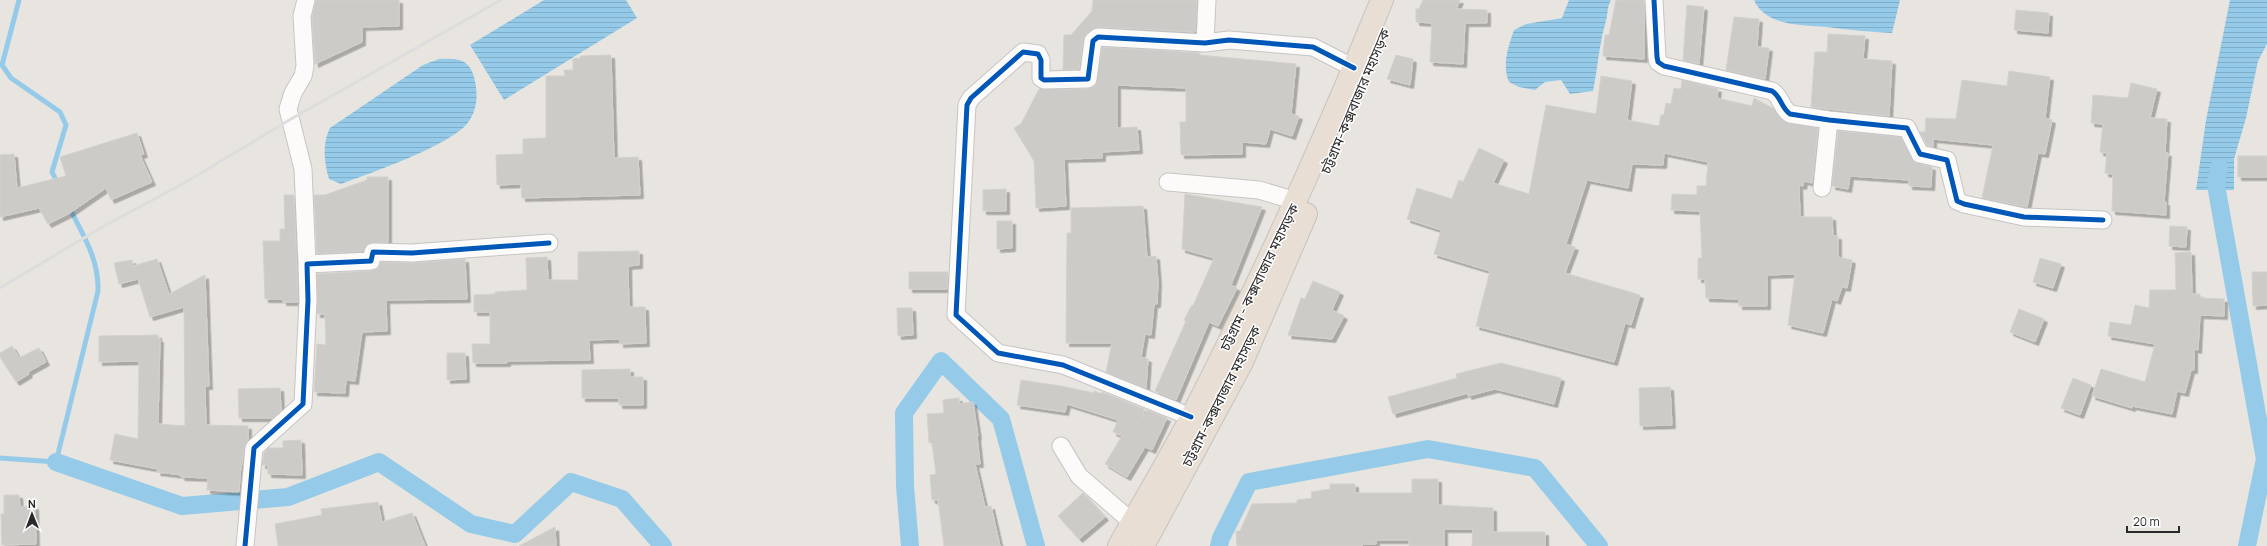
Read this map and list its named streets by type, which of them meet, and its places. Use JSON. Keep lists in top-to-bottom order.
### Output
{
  "streets": {
    "highway": ["চট্টগ্রাম-কক্সবাজার মহাসড়ক", "চট্টগ্রাম - কক্সবাজার মহাসড়ক"]
  },
  "scale_bar": "20 m",
  "north": "top"
}
